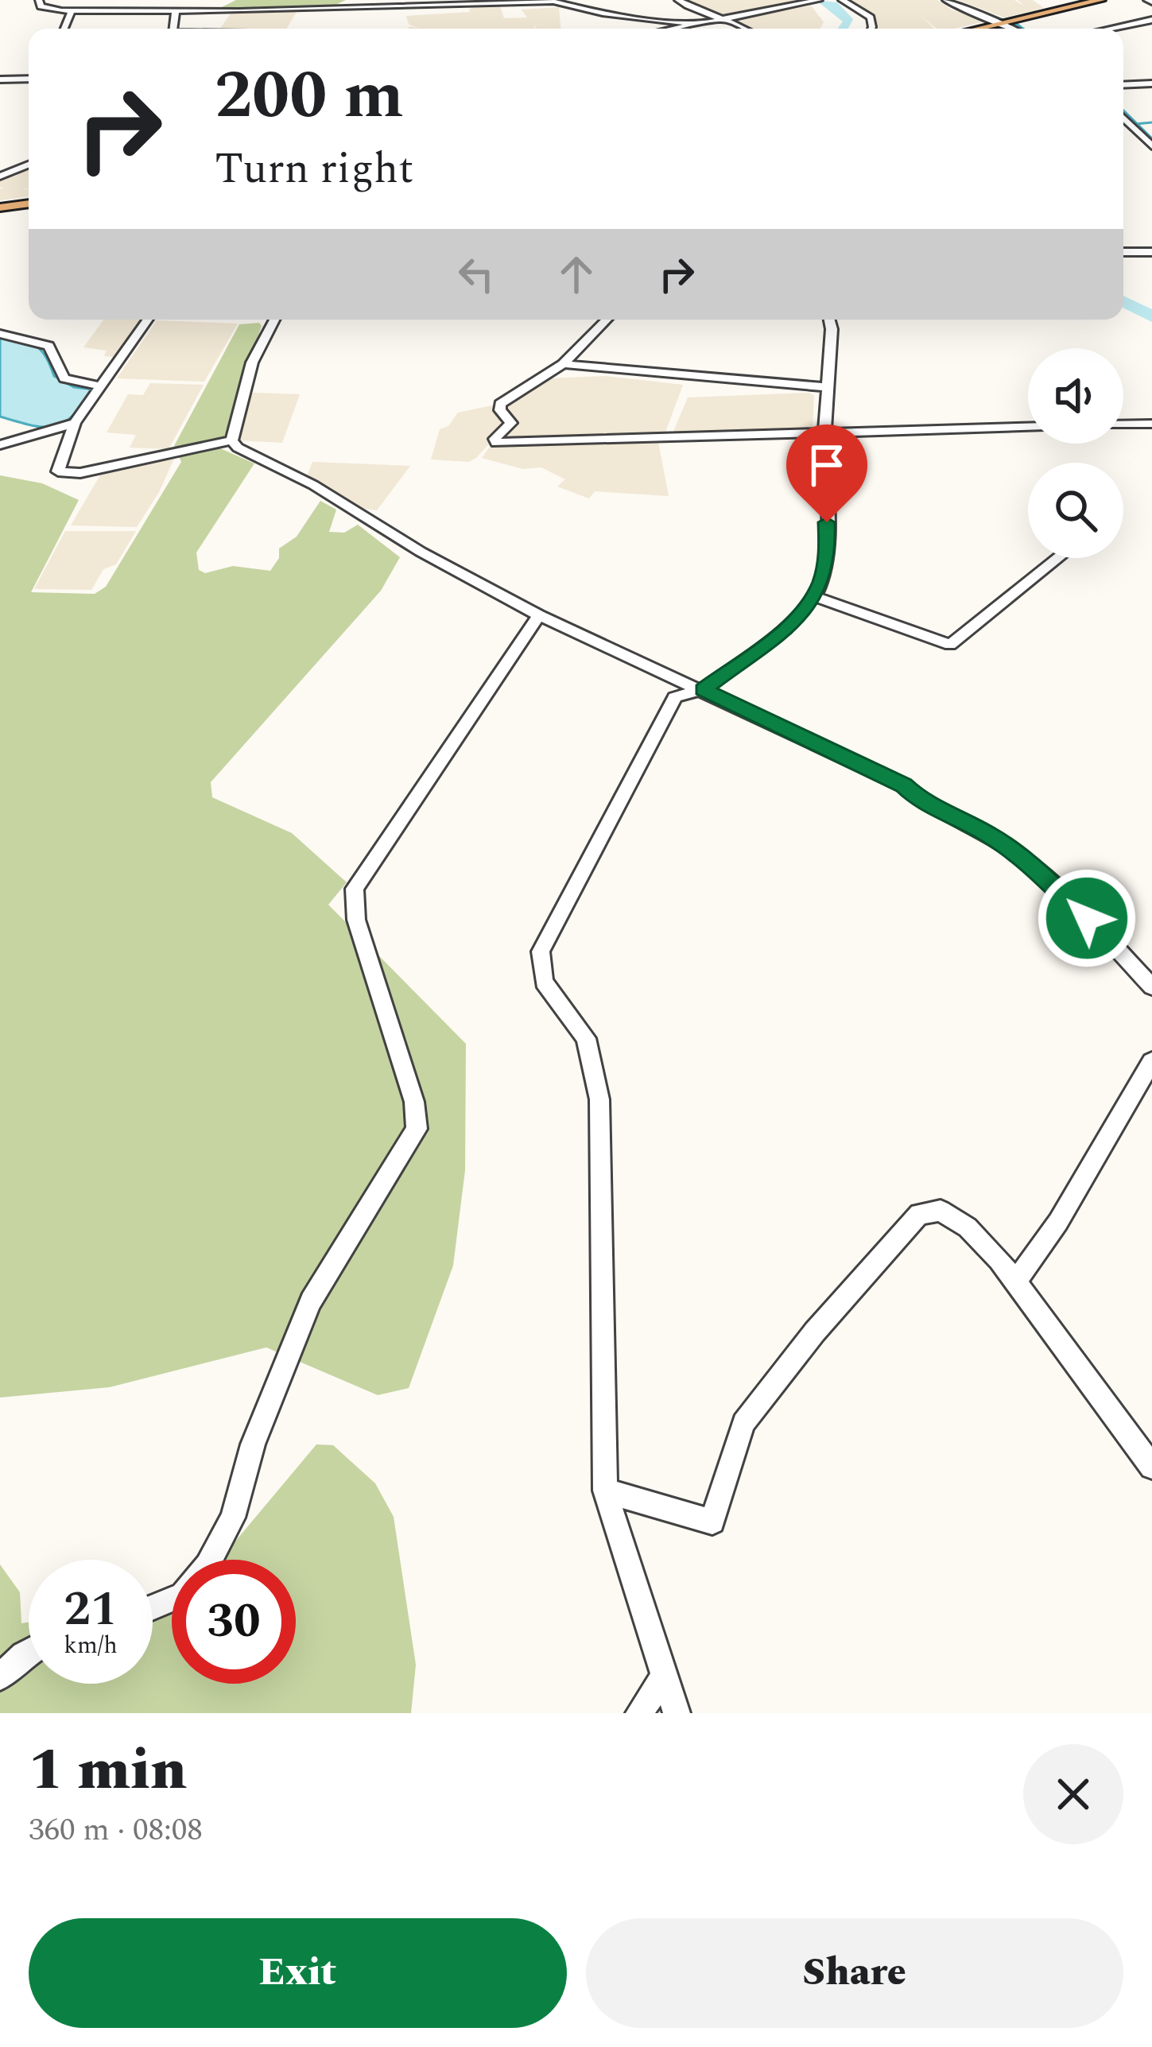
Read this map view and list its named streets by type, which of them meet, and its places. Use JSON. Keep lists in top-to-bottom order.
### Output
{
  "page": {
    "turn": ["200 m", "Turn right"],
    "speed": "21 km/h",
    "limit": "30",
    "heading": ["1 min", "360 m · 08:08"],
    "buttons": ["Exit", "Share"]
  }
}
